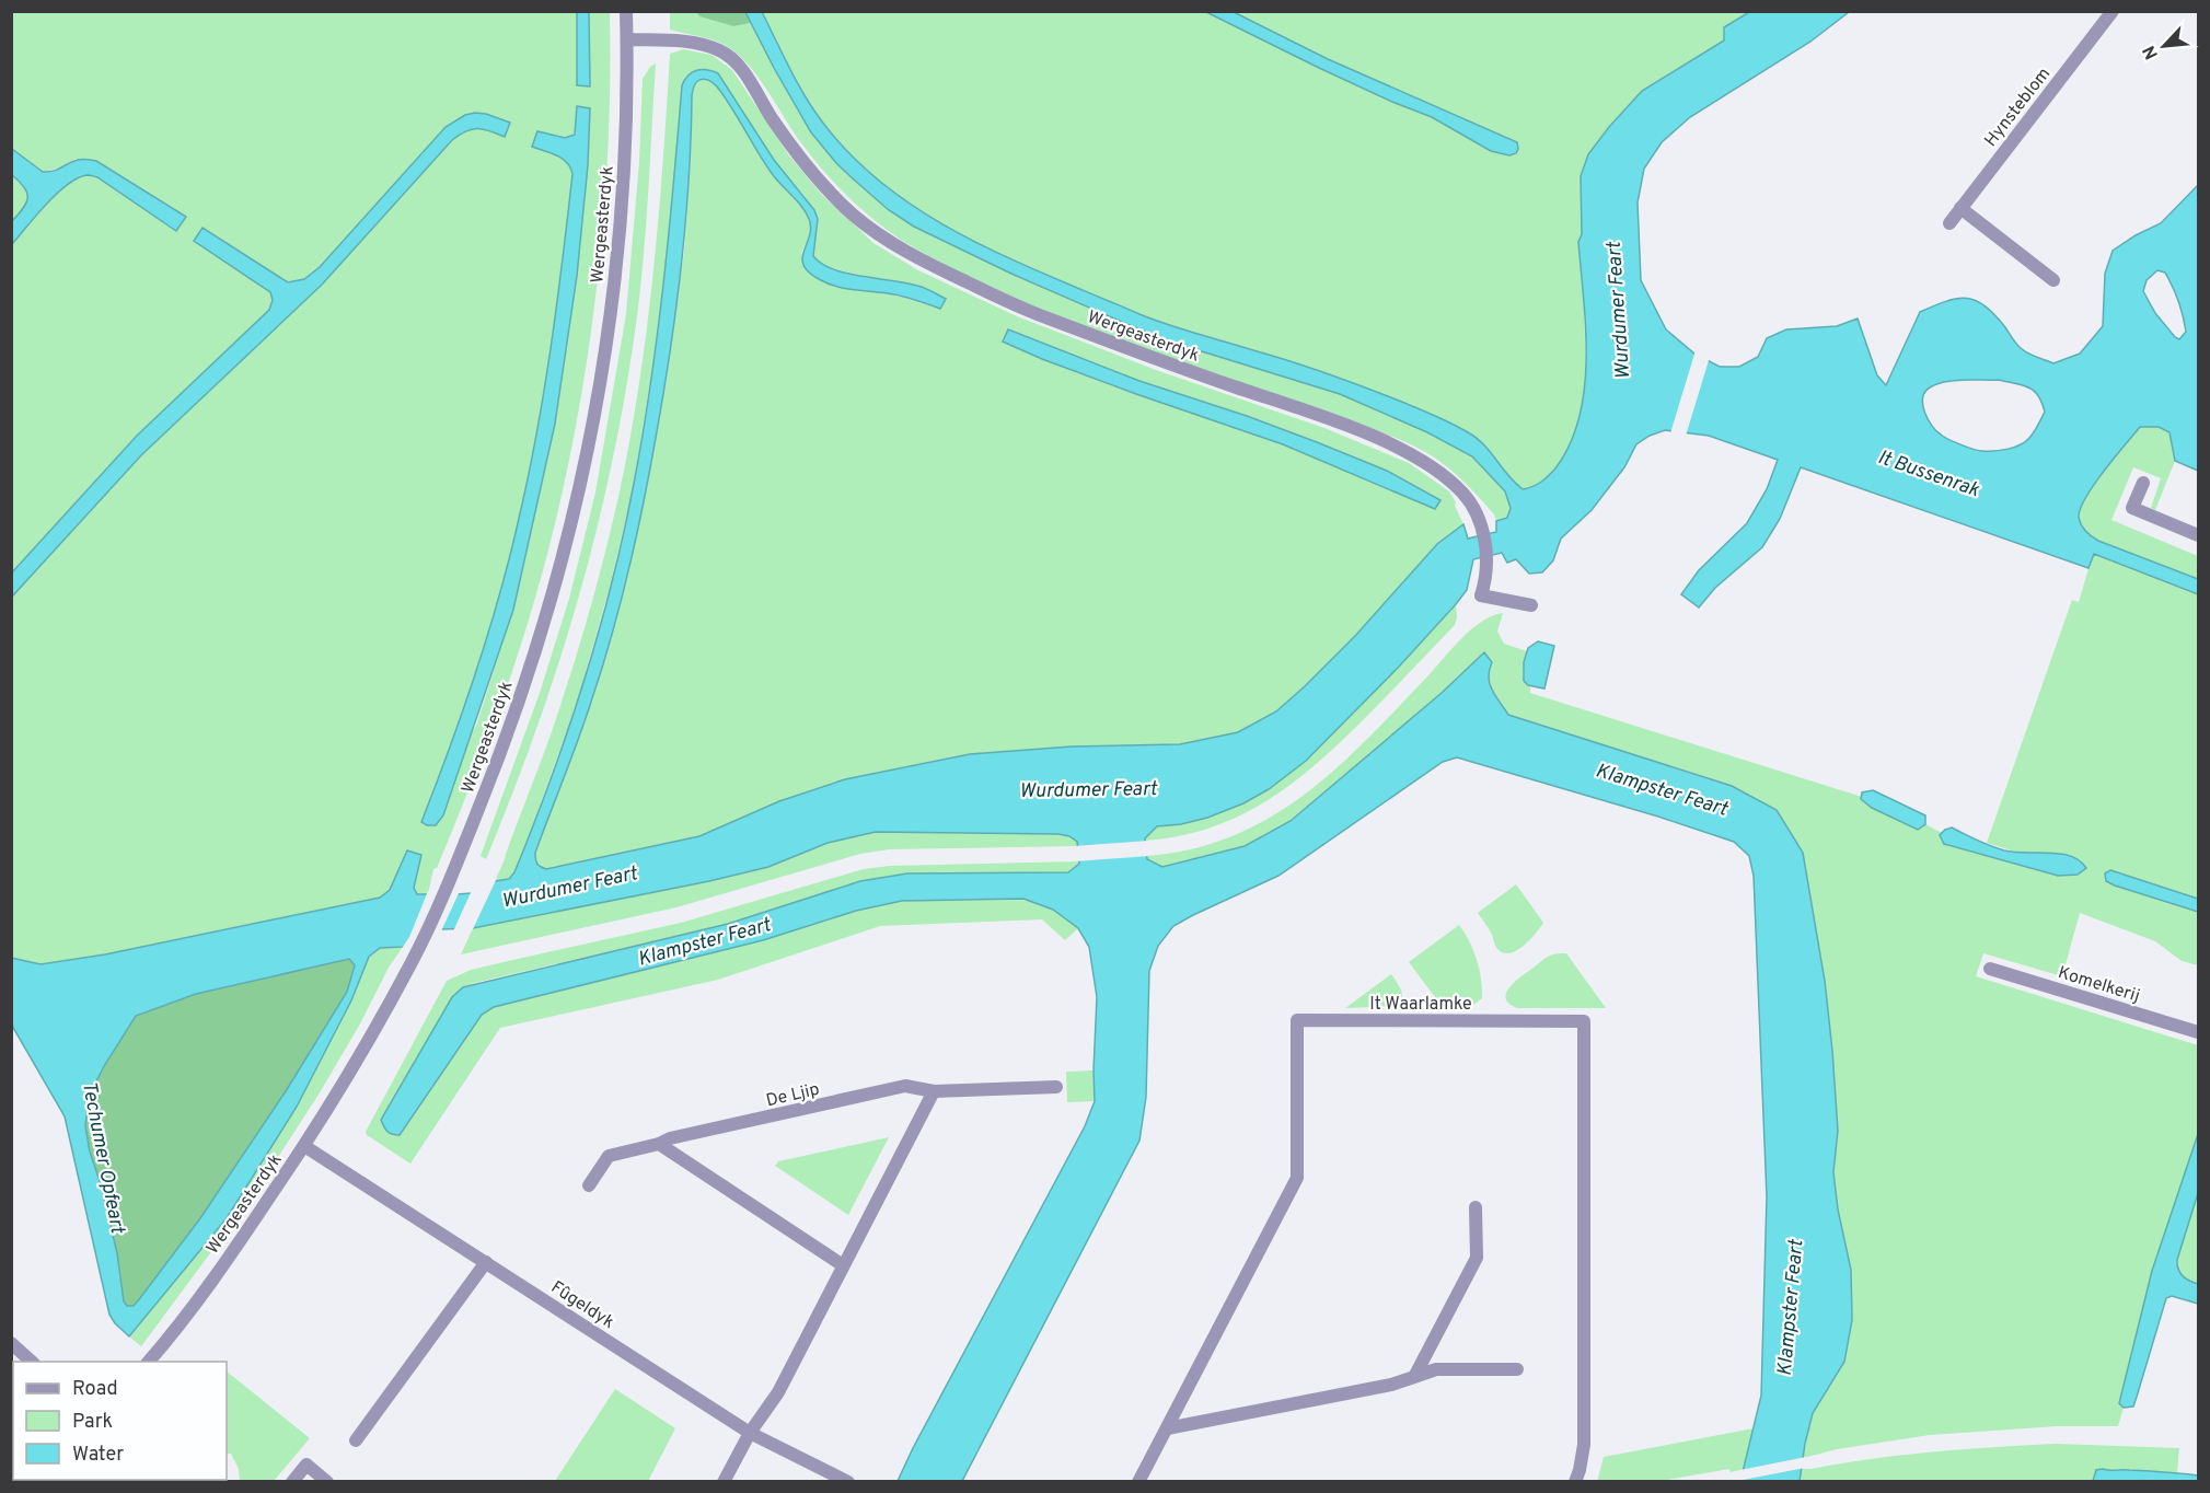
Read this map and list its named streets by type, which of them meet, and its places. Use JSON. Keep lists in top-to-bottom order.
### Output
{
  "streets": {
    "street": [
      "Hynsteblom",
      "Wergeasterdyk",
      "Komelkerij",
      "It Waarlamke",
      "De Ljip",
      "Fûgeldyk"
    ]
  },
  "crossings": [
    ["Wergeasterdyk", "Fûgeldyk"]
  ],
  "water": [
    "Wurdumer Feart",
    "It Bussenrak",
    "Klampster Feart",
    "Techumer Opfeart"
  ],
  "legend": ["Road", "Park", "Water"],
  "north": "bottom left"
}
